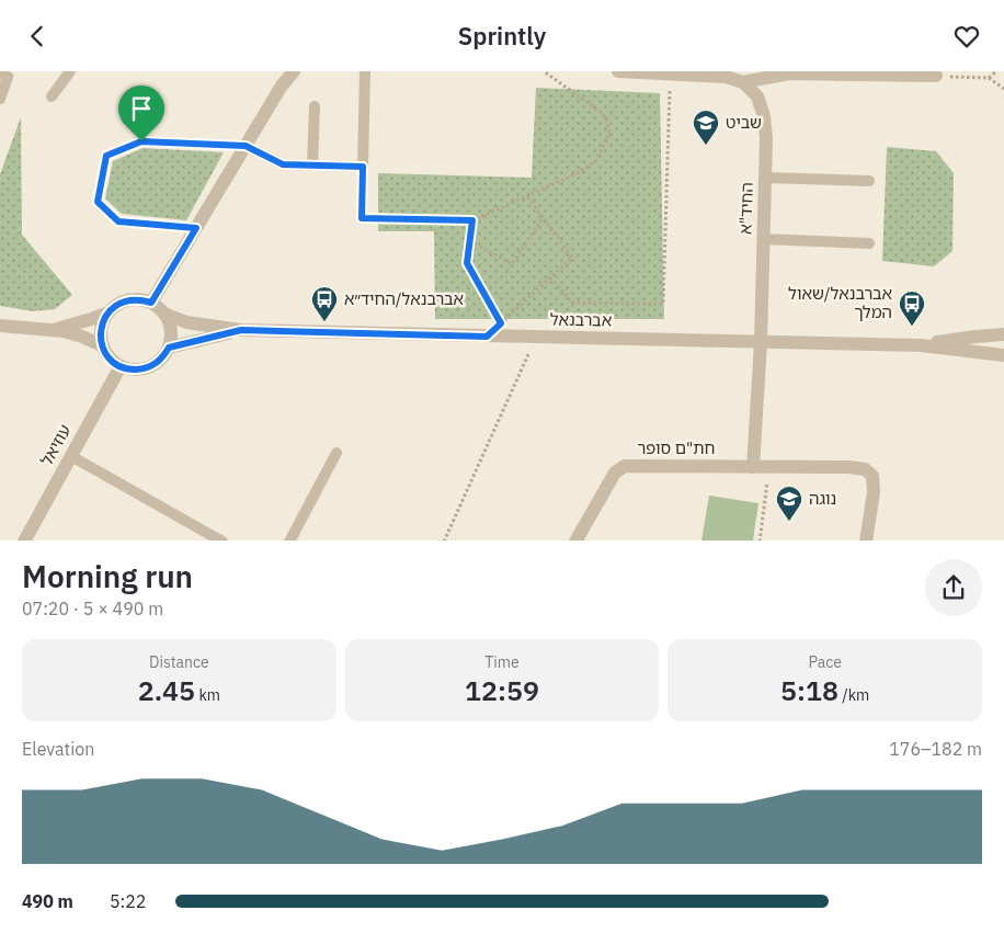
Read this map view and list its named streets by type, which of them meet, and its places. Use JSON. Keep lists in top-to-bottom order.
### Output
{
  "streets": {
    "street": [
      "החיד\"א",
      "אברבנאל",
      "עוזיאל",
      "חת\"ם סופר"
    ]
  },
  "crossings": [
    ["החיד\"א", "אברבנאל"],
    ["אברבנאל", "עוזיאל"]
  ],
  "places": {
    "school or university": ["שביט", "נוגה"],
    "bus stop": ["אברבנאל/החיד״א", "אברבנאל/שאול המלך"]
  },
  "page": {
    "header": "Sprintly",
    "heading": ["Morning run", "07:20 · 5 × 490 m"],
    "stats": [
      ["Distance", "2.45 km"],
      ["Time", "12:59"],
      ["Pace", "5:18 /km"]
    ],
    "chart": ["Elevation", "176–182 m"],
    "list": [
      {
        "name": "490 m",
        "note": "5:22"
      }
    ]
  }
}
